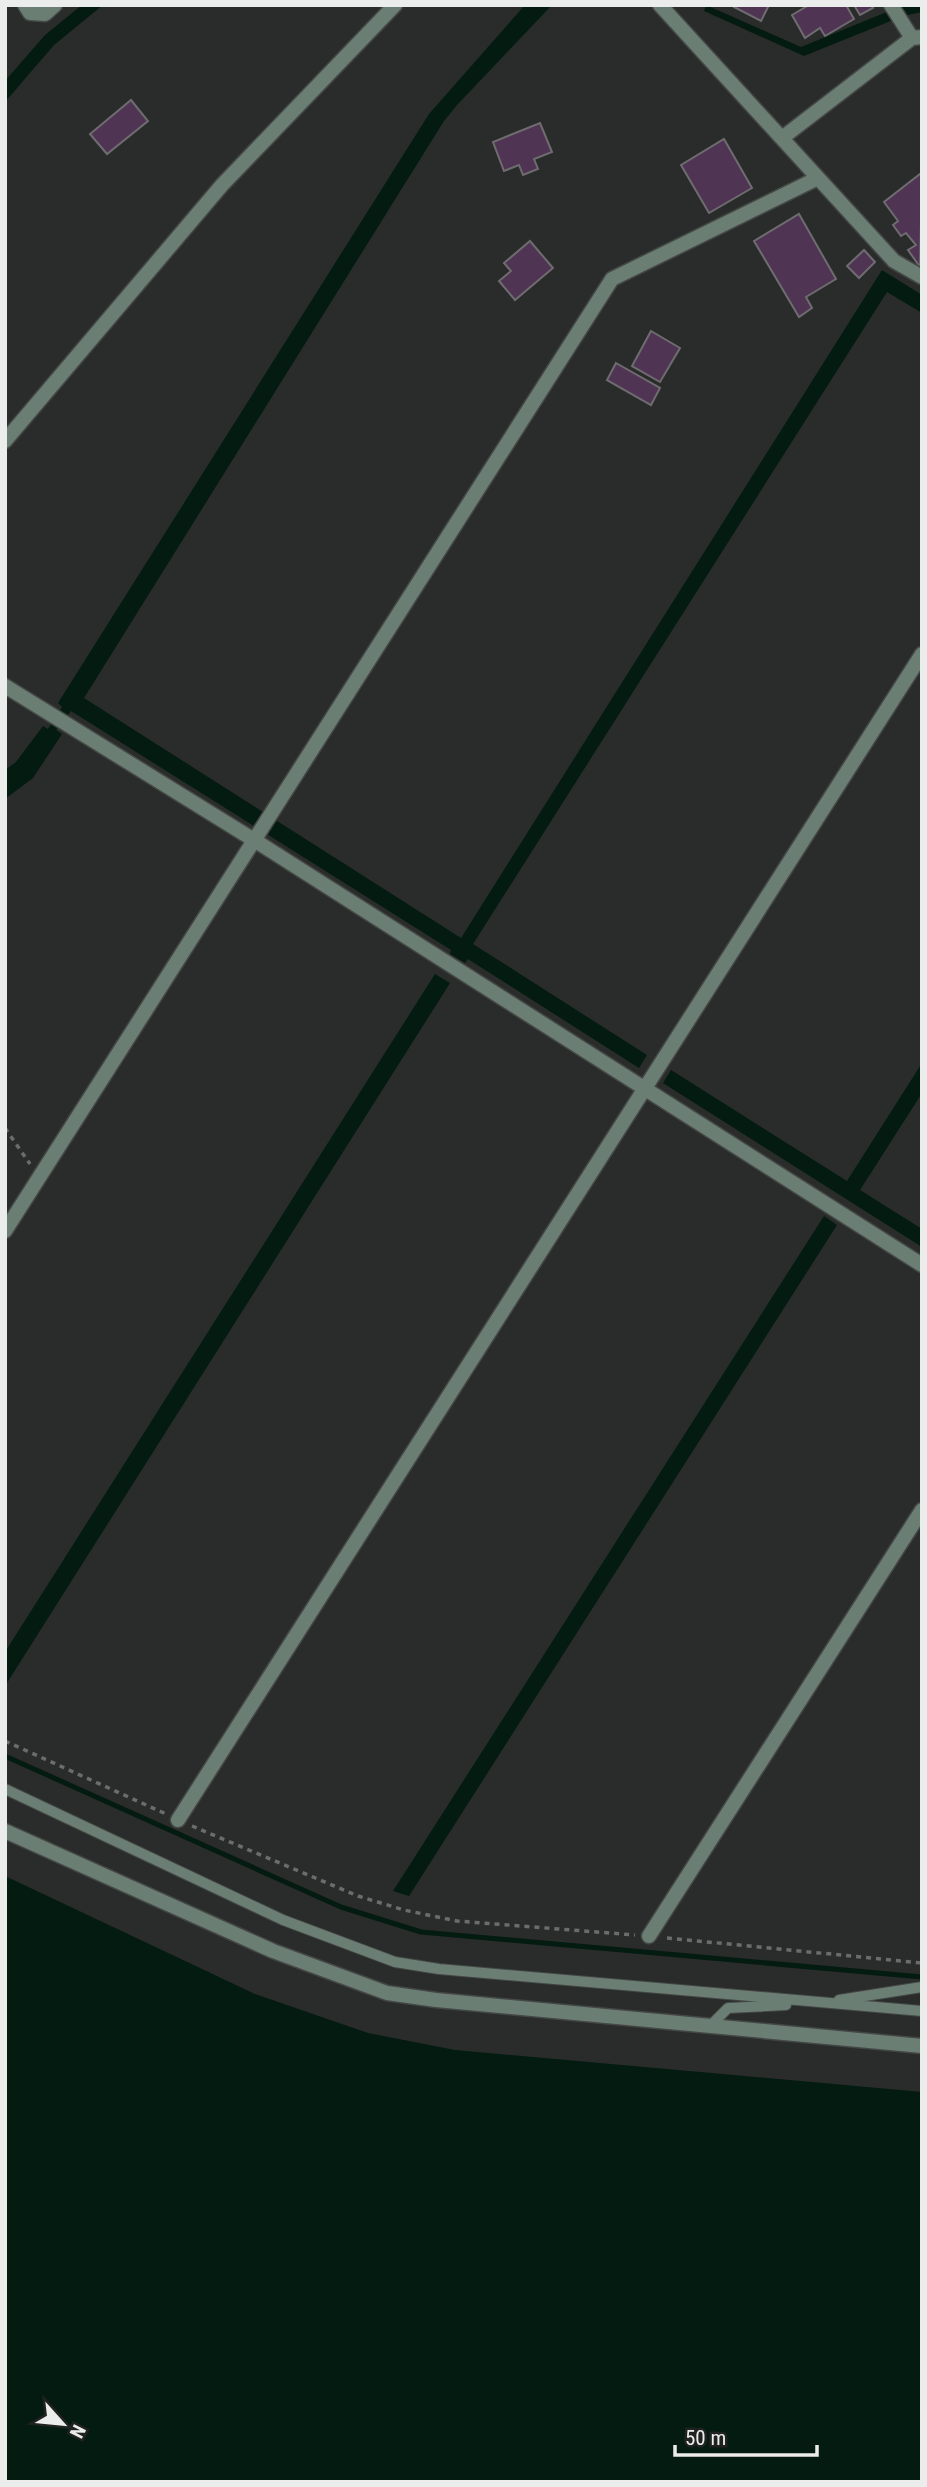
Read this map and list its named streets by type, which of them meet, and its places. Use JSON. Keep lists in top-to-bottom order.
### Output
{
  "scale_bar": "50 m",
  "north": "bottom right"
}
